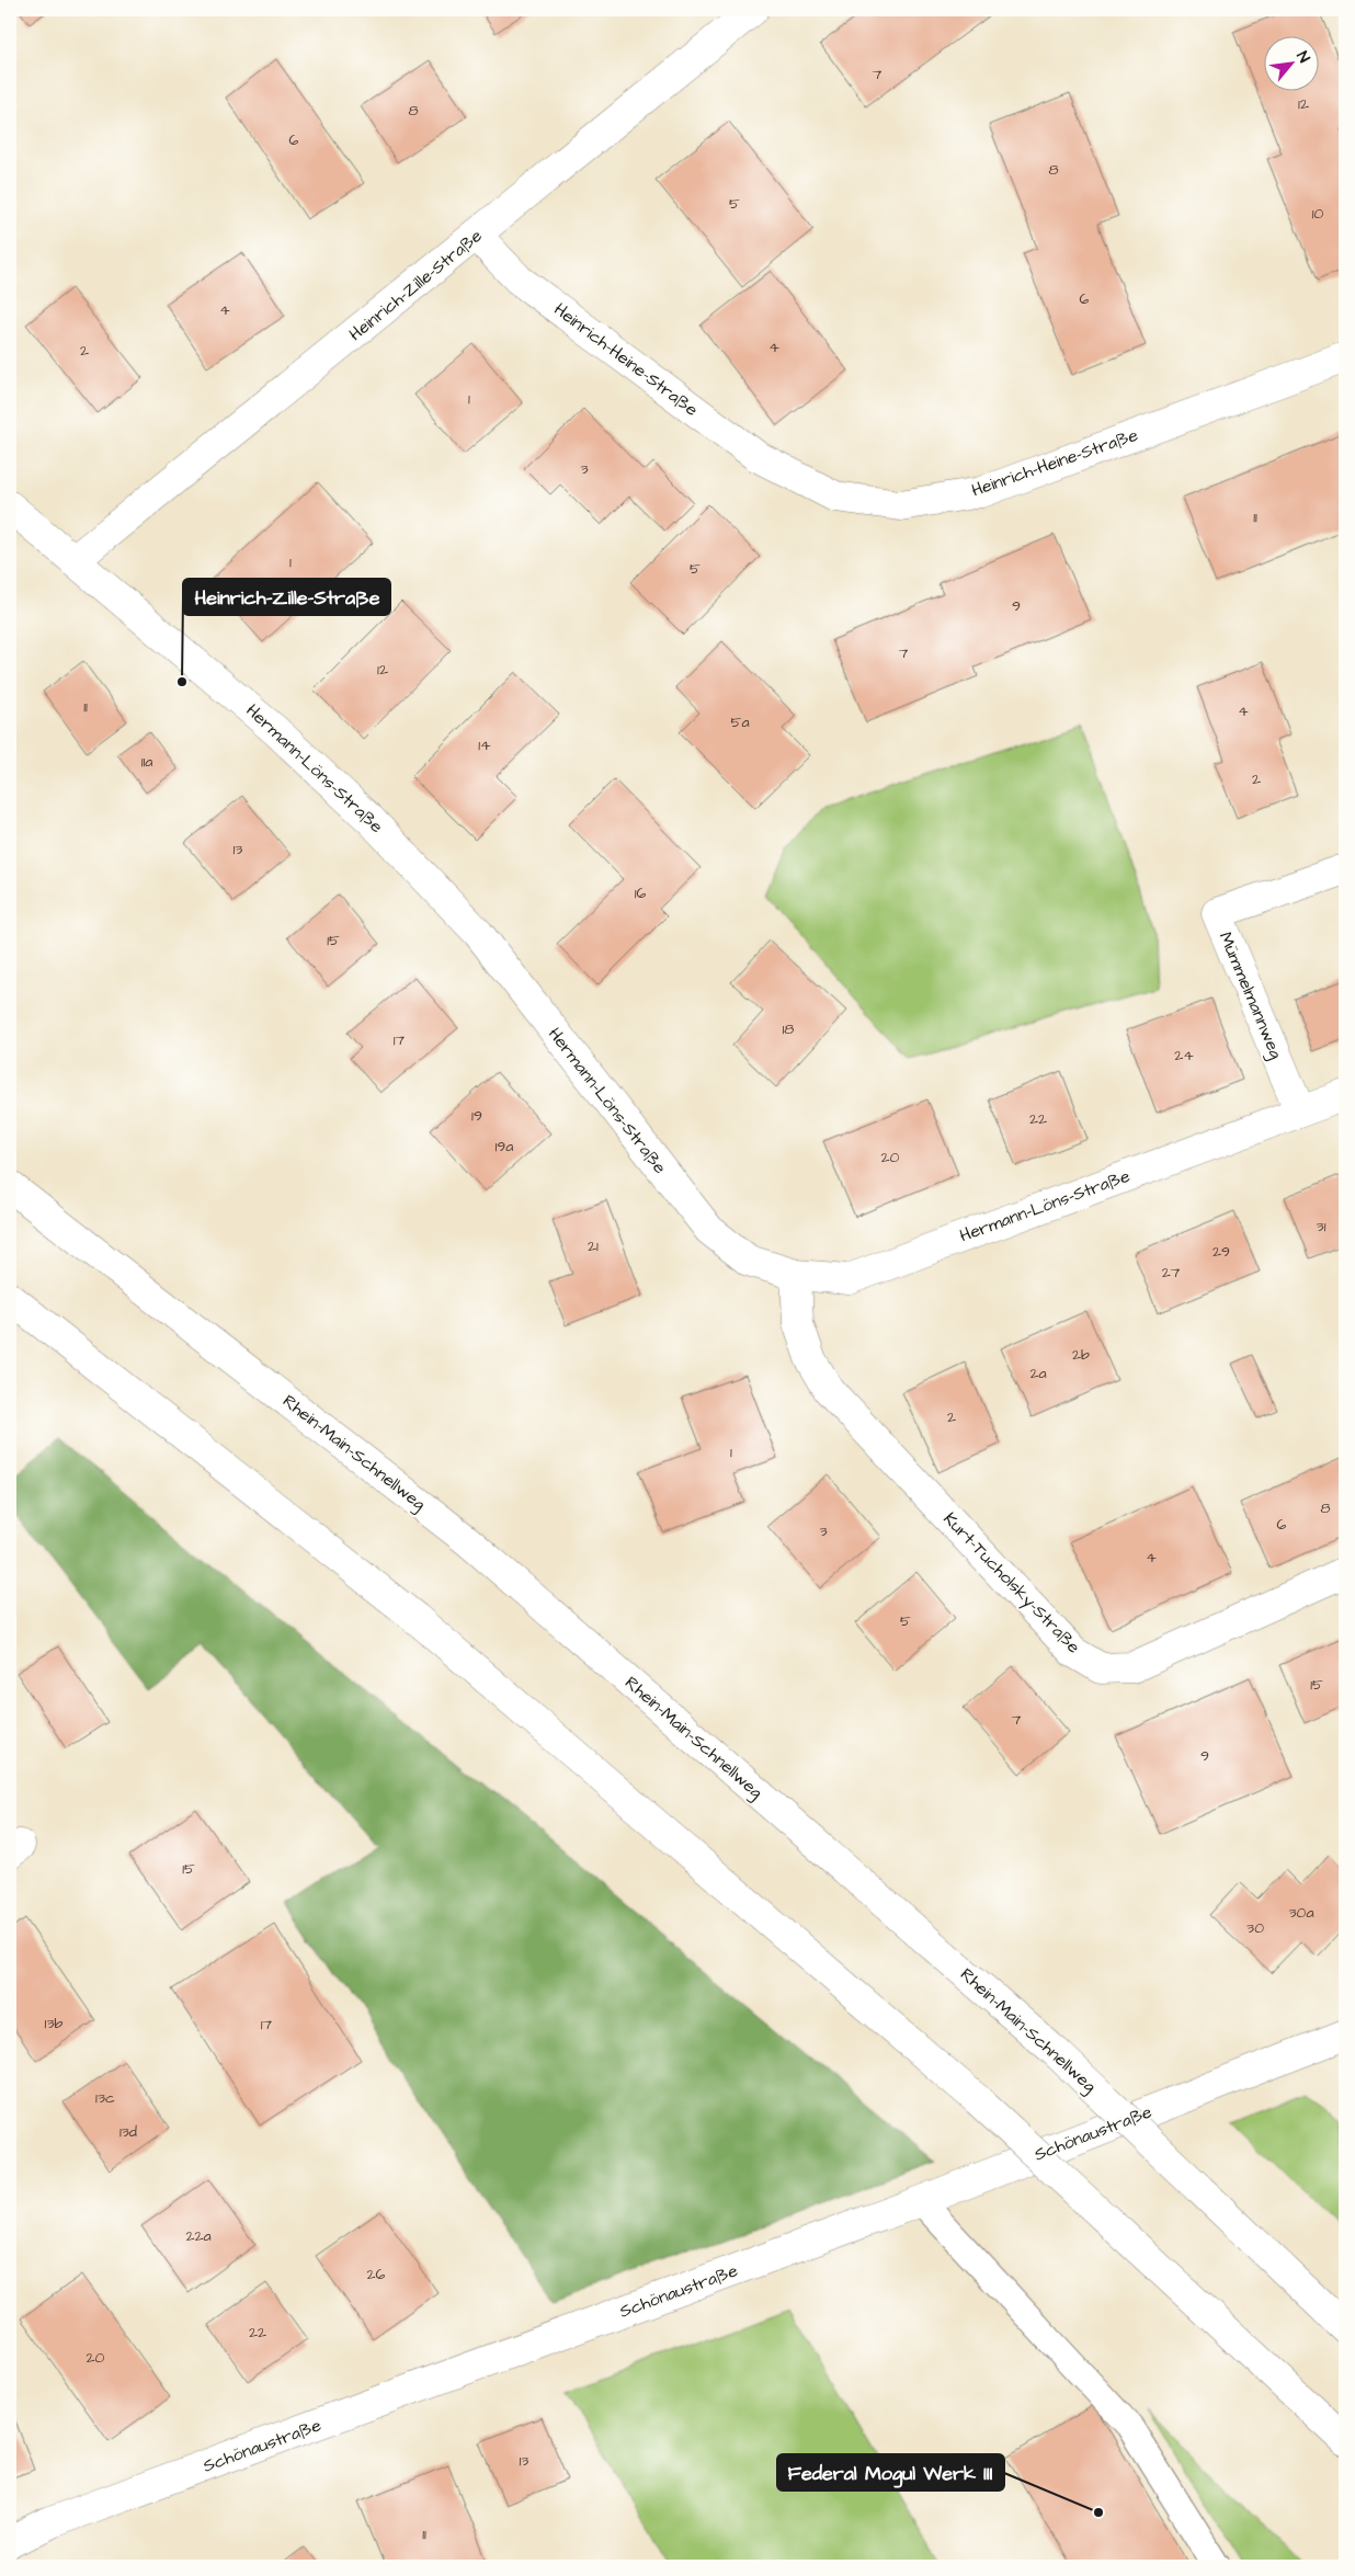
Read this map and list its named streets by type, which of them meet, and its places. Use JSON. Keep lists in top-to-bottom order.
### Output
{
  "streets": {
    "main road": [
      "Heinrich-Zille-Straße",
      "Heinrich-Heine-Straße",
      "Hermann-Löns-Straße",
      "Mümmelmannweg",
      "Rhein-Main-Schnellweg",
      "Kurt-Tucholsky-Straße",
      "Schönaustraße"
    ]
  },
  "crossings": [
    ["Heinrich-Zille-Straße", "Heinrich-Heine-Straße"],
    ["Heinrich-Zille-Straße", "Hermann-Löns-Straße"],
    ["Hermann-Löns-Straße", "Mümmelmannweg"],
    ["Hermann-Löns-Straße", "Kurt-Tucholsky-Straße"]
  ],
  "places": ["Heinrich-Zille-Straße", "Federal Mogul Werk III"],
  "house_numbers": [
    "7",
    "12",
    "8",
    "6",
    "8",
    "5",
    "10",
    "6",
    "4",
    "4",
    "2",
    "1",
    "3",
    "11",
    "1",
    "5",
    "9",
    "7",
    "12",
    "11",
    "4",
    "5a",
    "14",
    "11a",
    "2",
    "13",
    "16",
    "15",
    "18",
    "17",
    "24",
    "19",
    "22",
    "19a",
    "20",
    "31",
    "21",
    "29",
    "27",
    "2b",
    "2a",
    "2",
    "1",
    "8",
    "6",
    "3",
    "4",
    "5",
    "15",
    "7",
    "9",
    "15",
    "30a",
    "30",
    "13b",
    "17",
    "13c",
    "13d",
    "22a",
    "26",
    "22",
    "20",
    "13",
    "11"
  ],
  "north": "top right"
}
